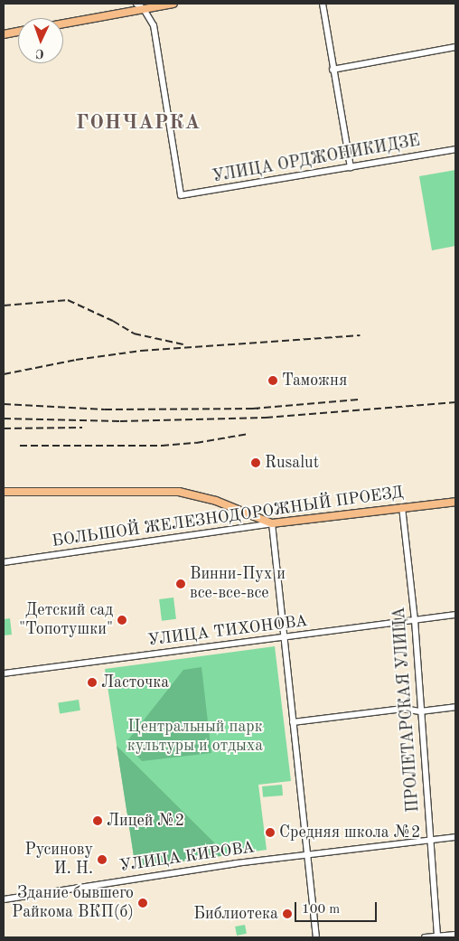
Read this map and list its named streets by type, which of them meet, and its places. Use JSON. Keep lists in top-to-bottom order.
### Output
{
  "streets": {
    "main road": ["БОЛЬШОЙ ЖЕЛЕЗНОДОРОЖНЫЙ ПРОЕЗД"],
    "street": [
      "УЛИЦА ОРДЖОНИКИДЗЕ",
      "УЛИЦА ТИХОНОВА",
      "ПРОЛЕТАРСКАЯ УЛИЦА",
      "УЛИЦА КИРОВА"
    ]
  },
  "crossings": [
    ["БОЛЬШОЙ ЖЕЛЕЗНОДОРОЖНЫЙ ПРОЕЗД", "ПРОЛЕТАРСКАЯ УЛИЦА"],
    ["УЛИЦА ТИХОНОВА", "ПРОЛЕТАРСКАЯ УЛИЦА"],
    ["ПРОЛЕТАРСКАЯ УЛИЦА", "УЛИЦА КИРОВА"]
  ],
  "districts": ["ГОНЧАРКА"],
  "parks": ["Центральный парк культуры и отдыха"],
  "places": [
    "Таможня",
    "Rusalut",
    "Винни-Пух и все-все-все",
    "Детский сад \"Топотушки\"",
    "Ласточка",
    "Лицей №2",
    "Средняя школа №2",
    "Русинову И. Н.",
    "Здание бывшего Райкома ВКП(б)",
    "Библиотека"
  ],
  "scale_bar": "100 m",
  "north": "bottom"
}
